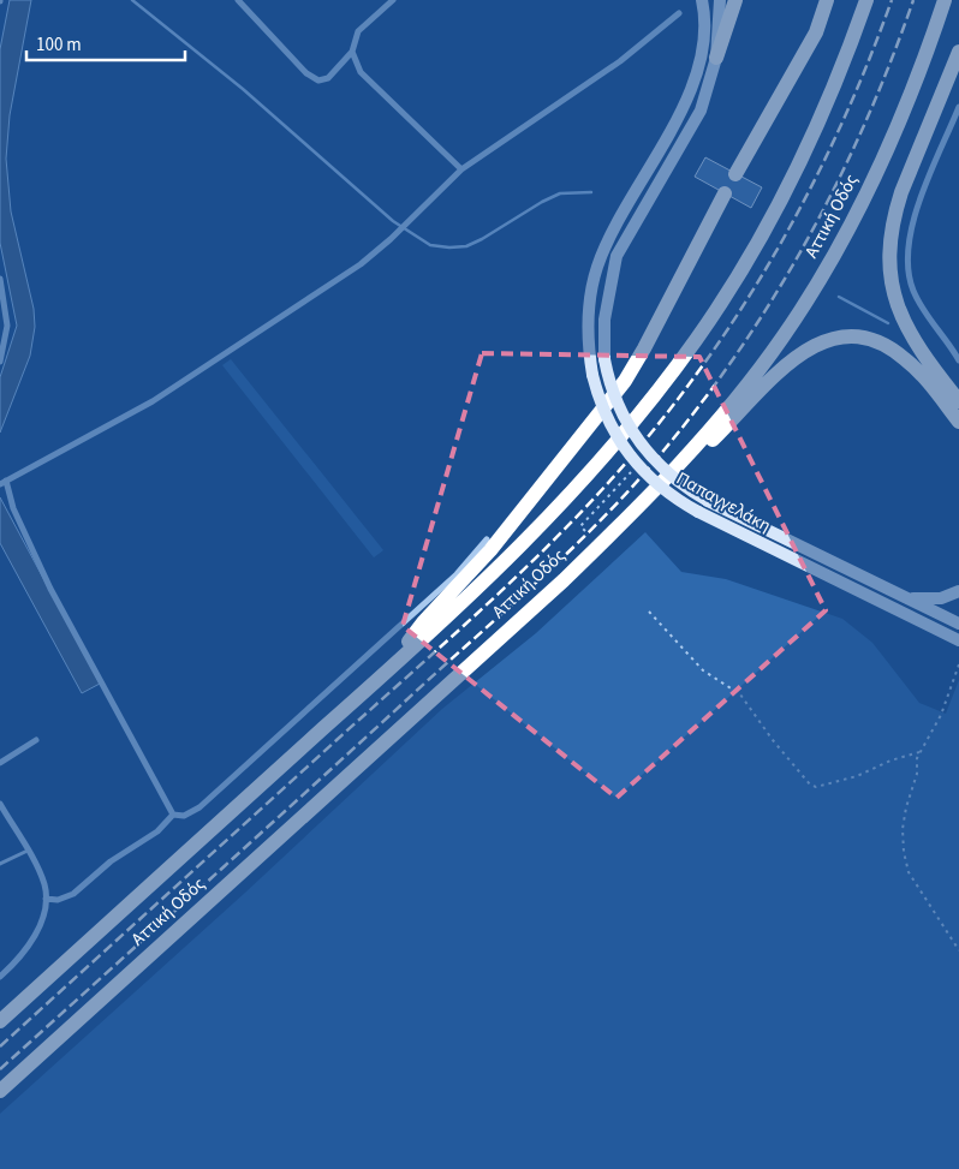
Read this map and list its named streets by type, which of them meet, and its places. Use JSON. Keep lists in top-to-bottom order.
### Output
{
  "streets": {
    "highway": ["Αττική Οδός"],
    "street": ["Παπαγγελάκη"]
  },
  "scale_bar": "100 m"
}
